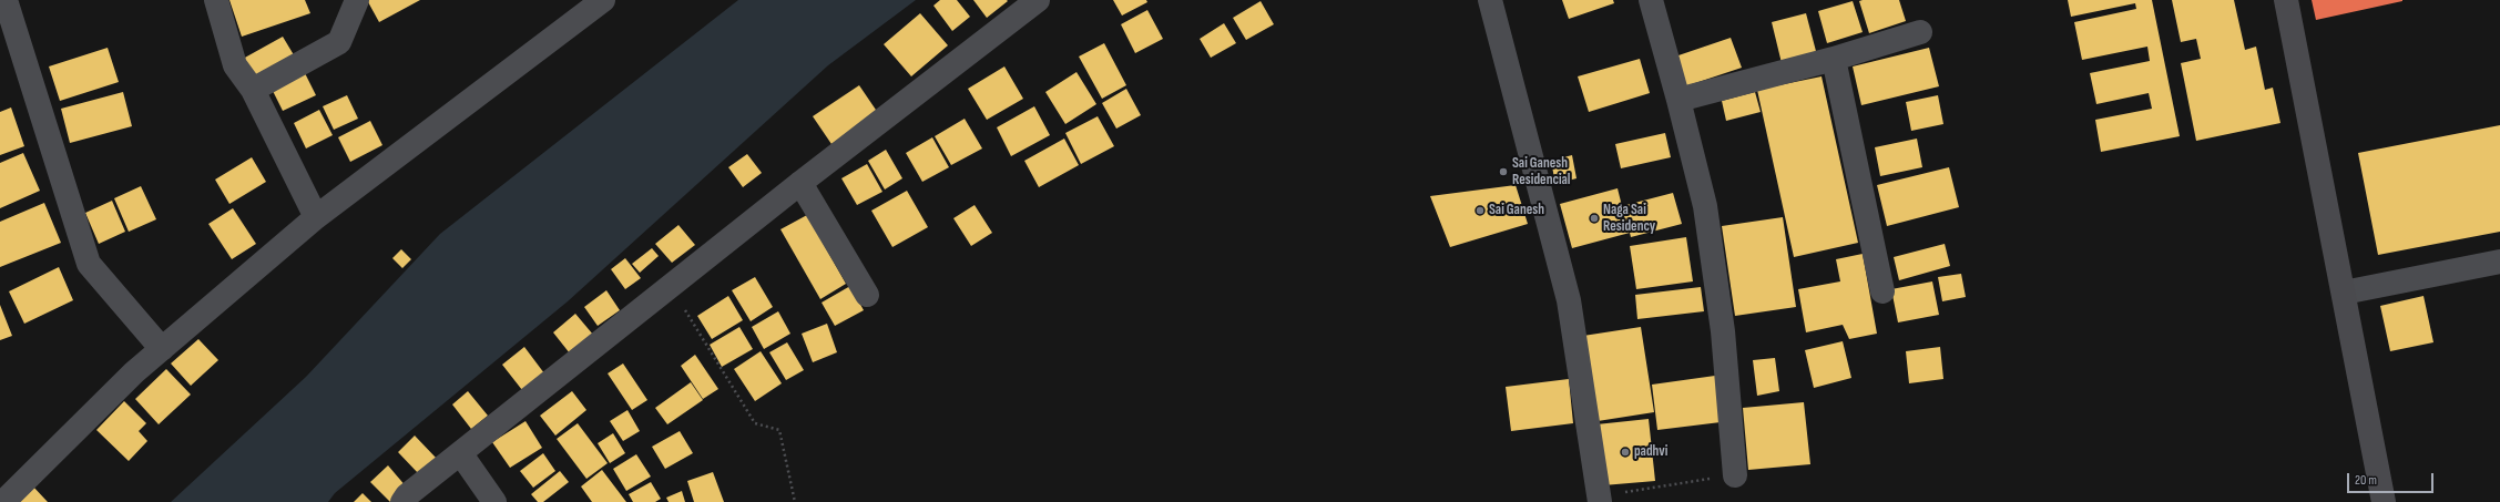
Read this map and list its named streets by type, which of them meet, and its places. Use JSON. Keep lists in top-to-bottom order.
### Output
{
  "places": [
    "Sai Ganesh Residencial",
    "Sai Ganesh",
    "Naga Sai Residency",
    "padhvi"
  ],
  "scale_bar": "20 m"
}
